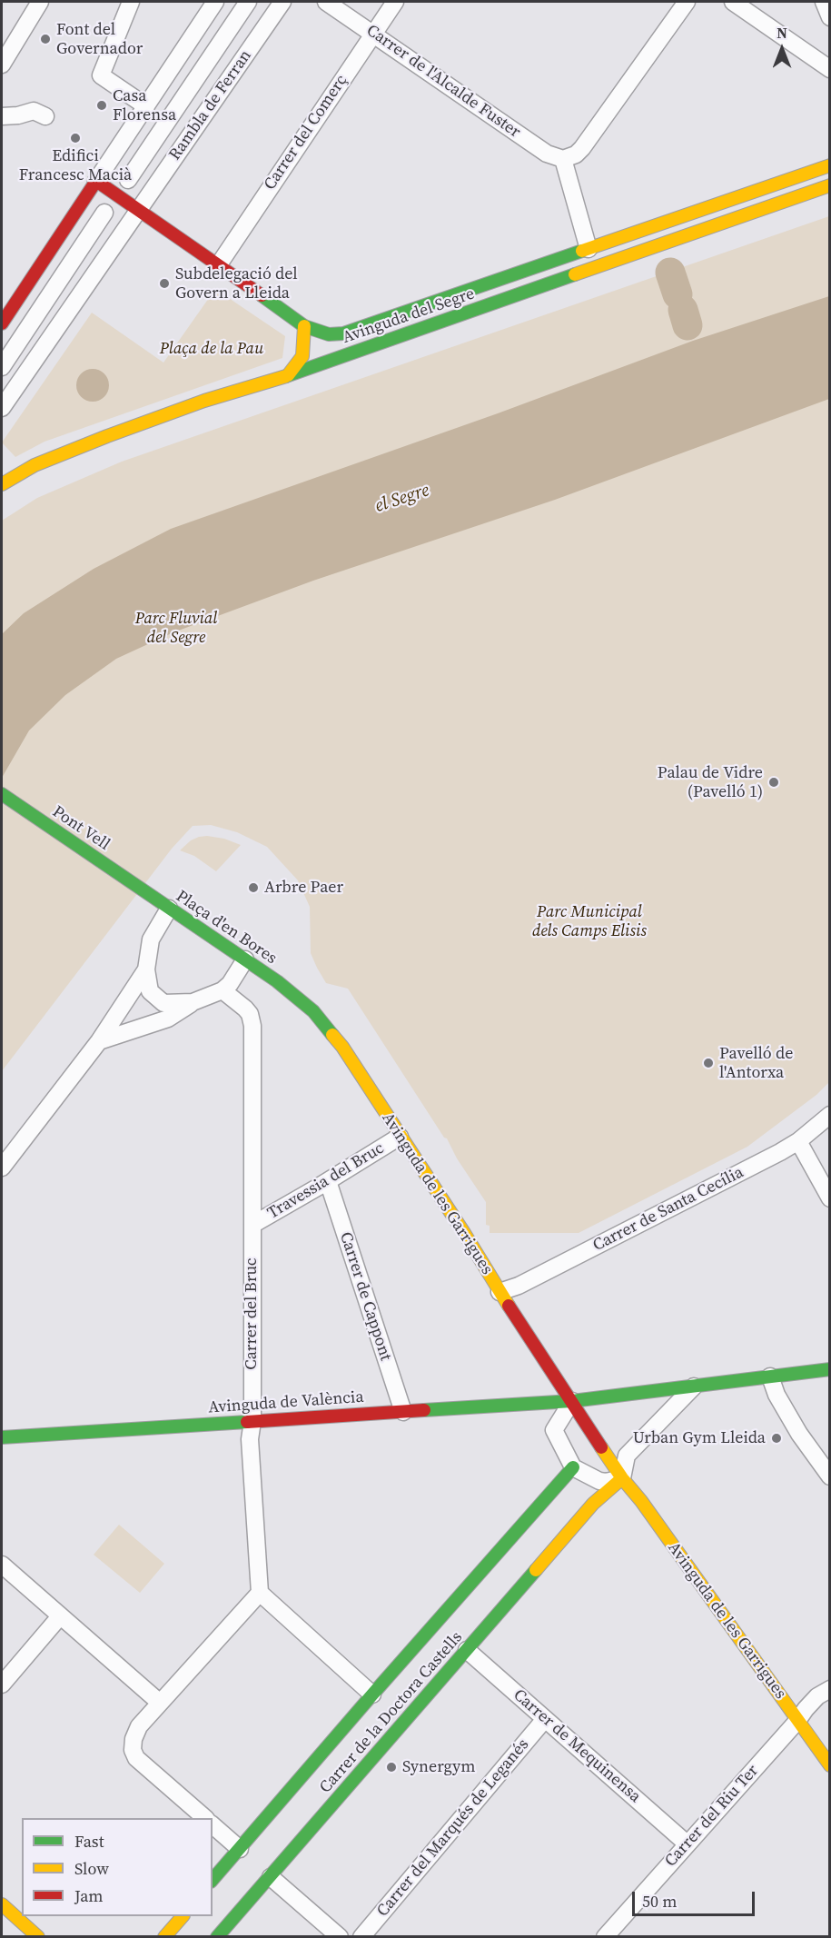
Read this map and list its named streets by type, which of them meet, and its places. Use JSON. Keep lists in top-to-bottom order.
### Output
{
  "streets": {
    "main road": [
      "Avinguda del Segre",
      "Pont Vell",
      "Plaça d'en Bores",
      "Avinguda de les Garrigues",
      "Avinguda de València",
      "Carrer de la Doctora Castells"
    ],
    "street": [
      "Carrer de l'Alcalde Fuster",
      "Rambla de Ferran",
      "Carrer del Comerç",
      "Travessia del Bruc",
      "Carrer de Santa Cecília",
      "Carrer de Cappont",
      "Carrer del Bruc",
      "Carrer de Mequinensa",
      "Carrer del Riu Ter",
      "Carrer del Marqués de Leganés"
    ]
  },
  "crossings": [
    ["Carrer de l'Alcalde Fuster", "Carrer del Comerç"],
    ["Rambla de Ferran", "Avinguda del Segre"],
    ["Carrer del Comerç", "Avinguda del Segre"],
    ["Pont Vell", "Plaça d'en Bores"],
    ["Plaça d'en Bores", "Avinguda de les Garrigues"],
    ["Travessia del Bruc", "Avinguda de les Garrigues"],
    ["Travessia del Bruc", "Carrer de Cappont"],
    ["Travessia del Bruc", "Carrer del Bruc"],
    ["Avinguda de les Garrigues", "Carrer de Santa Cecília"],
    ["Avinguda de les Garrigues", "Avinguda de València"],
    ["Avinguda de les Garrigues", "Carrer de la Doctora Castells"],
    ["Avinguda de les Garrigues", "Carrer del Riu Ter"],
    ["Carrer de Cappont", "Avinguda de València"],
    ["Carrer del Bruc", "Avinguda de València"],
    ["Carrer de la Doctora Castells", "Carrer de Mequinensa"],
    ["Carrer de Mequinensa", "Carrer del Riu Ter"],
    ["Carrer de Mequinensa", "Carrer del Marqués de Leganés"]
  ],
  "water": ["el Segre"],
  "parks": ["Plaça de la Pau", "Parc Fluvial del Segre", "Parc Municipal dels Camps Elisis"],
  "places": [
    "Font del Governador",
    "Casa Florensa",
    "Edifici Francesc Macià",
    "Subdelegació del Govern a Lleida",
    "Palau de Vidre (Pavelló 1)",
    "Arbre Paer",
    "Pavelló de l'Antorxa",
    "Urban Gym Lleida",
    "Synergym"
  ],
  "legend": ["Fast", "Slow", "Jam"],
  "scale_bar": "50 m",
  "north": "top"
}
